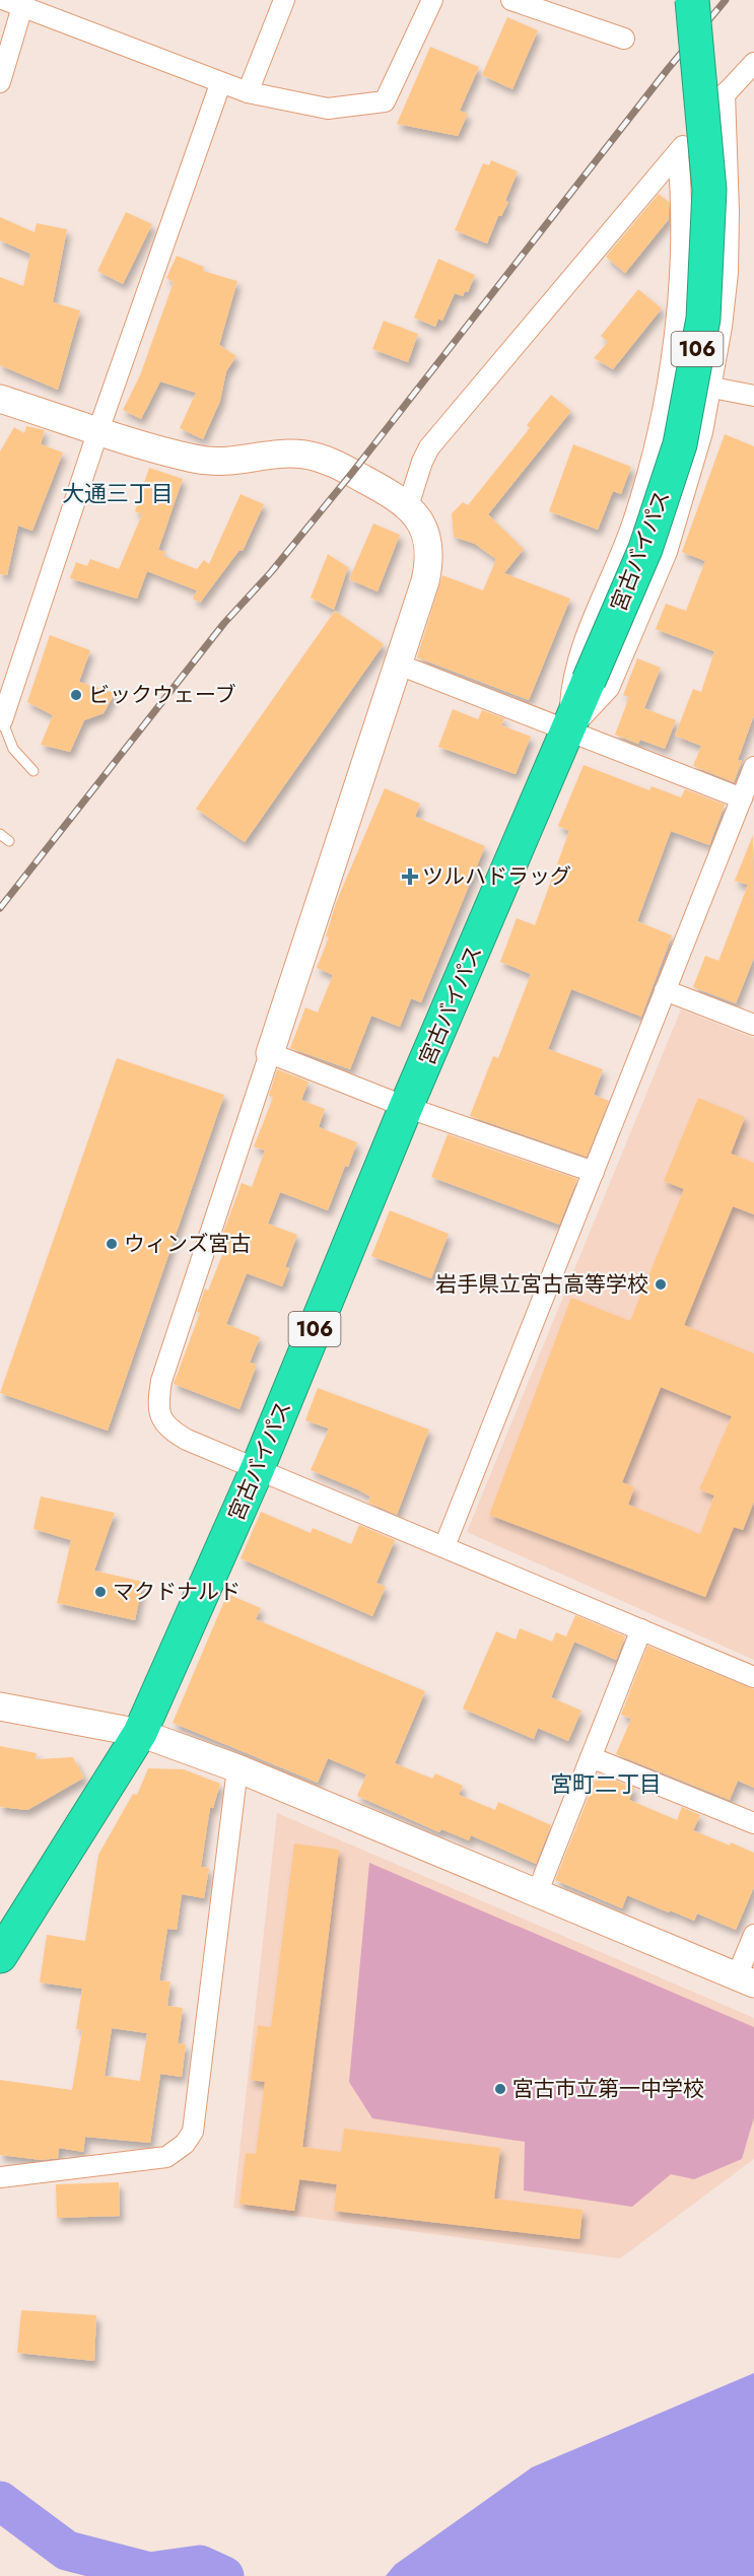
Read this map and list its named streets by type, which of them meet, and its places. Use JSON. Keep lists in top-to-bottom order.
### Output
{
  "streets": {
    "highway": ["106", "宮古バイパス"]
  },
  "districts": ["大通三丁目", "宮町二丁目"],
  "places": {
    "other": [
      "ビックウェーブ",
      "ウィンズ宮古",
      "岩手県立宮古高等学校",
      "マクドナルド",
      "宮古市立第一中学校"
    ],
    "health": ["ツルハドラッグ"]
  }
}
